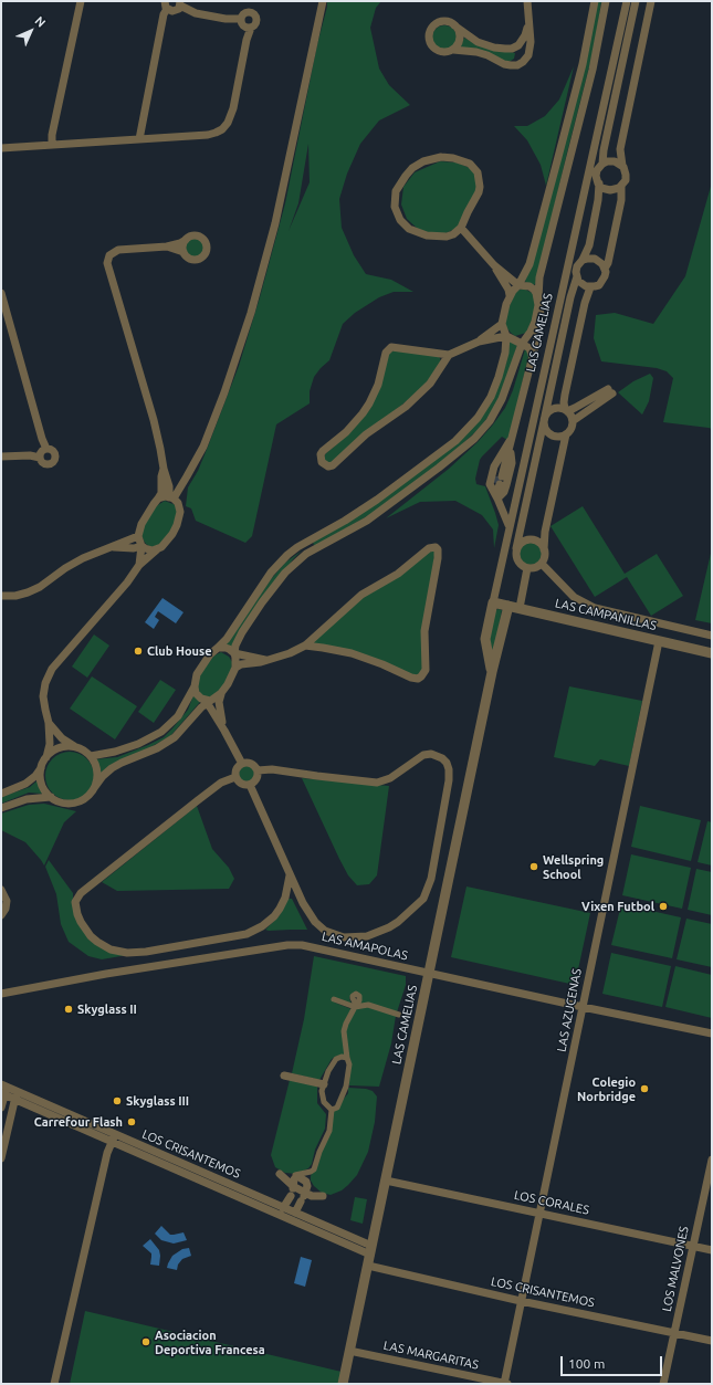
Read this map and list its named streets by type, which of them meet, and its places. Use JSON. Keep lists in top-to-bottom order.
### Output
{
  "streets": {
    "street": [
      "LAS CAMELIAS",
      "LAS CAMPANILLAS",
      "LAS AMAPOLAS",
      "LAS AZUCENAS",
      "LOS CRISANTEMOS",
      "LOS CORALES",
      "LOS MALVONES",
      "LAS MARGARITAS"
    ]
  },
  "crossings": [
    ["LAS CAMELIAS", "LAS CAMPANILLAS"],
    ["LAS CAMELIAS", "LAS AMAPOLAS"],
    ["LAS CAMELIAS", "LOS CRISANTEMOS"],
    ["LAS CAMELIAS", "LOS CORALES"],
    ["LAS CAMELIAS", "LAS MARGARITAS"],
    ["LAS CAMPANILLAS", "LAS AZUCENAS"],
    ["LAS AMAPOLAS", "LAS AZUCENAS"],
    ["LAS AZUCENAS", "LOS CRISANTEMOS"],
    ["LAS AZUCENAS", "LOS CORALES"],
    ["LAS AZUCENAS", "LAS MARGARITAS"],
    ["LOS CRISANTEMOS", "LOS MALVONES"],
    ["LOS CORALES", "LOS MALVONES"]
  ],
  "places": [
    "Club House",
    "Wellspring School",
    "Vixen Futbol",
    "Skyglass II",
    "Colegio Norbridge",
    "Skyglass III",
    "Carrefour Flash",
    "Asociacion Deportiva Francesa"
  ],
  "scale_bar": "100 m",
  "north": "top right"
}
